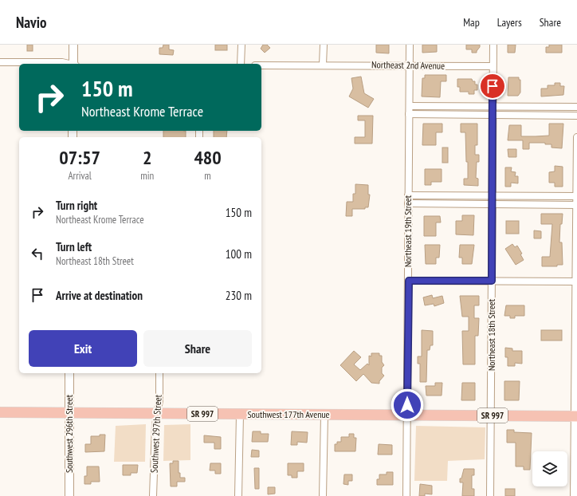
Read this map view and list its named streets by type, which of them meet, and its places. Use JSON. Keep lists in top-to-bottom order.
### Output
{
  "streets": {
    "highway": ["SR 997", "Southwest 177th Avenue"],
    "street": [
      "Northeast 2nd Avenue",
      "Northeast 19th Street",
      "Northeast 18th Street",
      "Southwest 296th Street",
      "Southwest 297th Street"
    ]
  },
  "crossings": [
    ["Northeast 2nd Avenue", "Northeast 19th Street"],
    ["Northeast 2nd Avenue", "Northeast 18th Street"],
    ["Northeast 19th Street", "Southwest 177th Avenue"],
    ["Northeast 18th Street", "Southwest 177th Avenue"],
    ["Southwest 177th Avenue", "Southwest 296th Street"],
    ["Southwest 177th Avenue", "Southwest 297th Street"]
  ],
  "page": {
    "header": "Navio",
    "nav": ["Map", "Layers", "Share"],
    "turn": ["150 m", "Northeast Krome Terrace"],
    "eta": [
      "07:57",
      "Arrival",
      "2",
      "min",
      "480",
      "m"
    ],
    "list": [
      {
        "name": "Turn right",
        "note": "Northeast Krome Terrace",
        "value": "150 m"
      },
      {
        "name": "Turn left",
        "note": "Northeast 18th Street",
        "value": "100 m"
      },
      {
        "name": "Arrive at destination",
        "value": "230 m"
      }
    ],
    "buttons": ["Exit", "Share"]
  }
}
